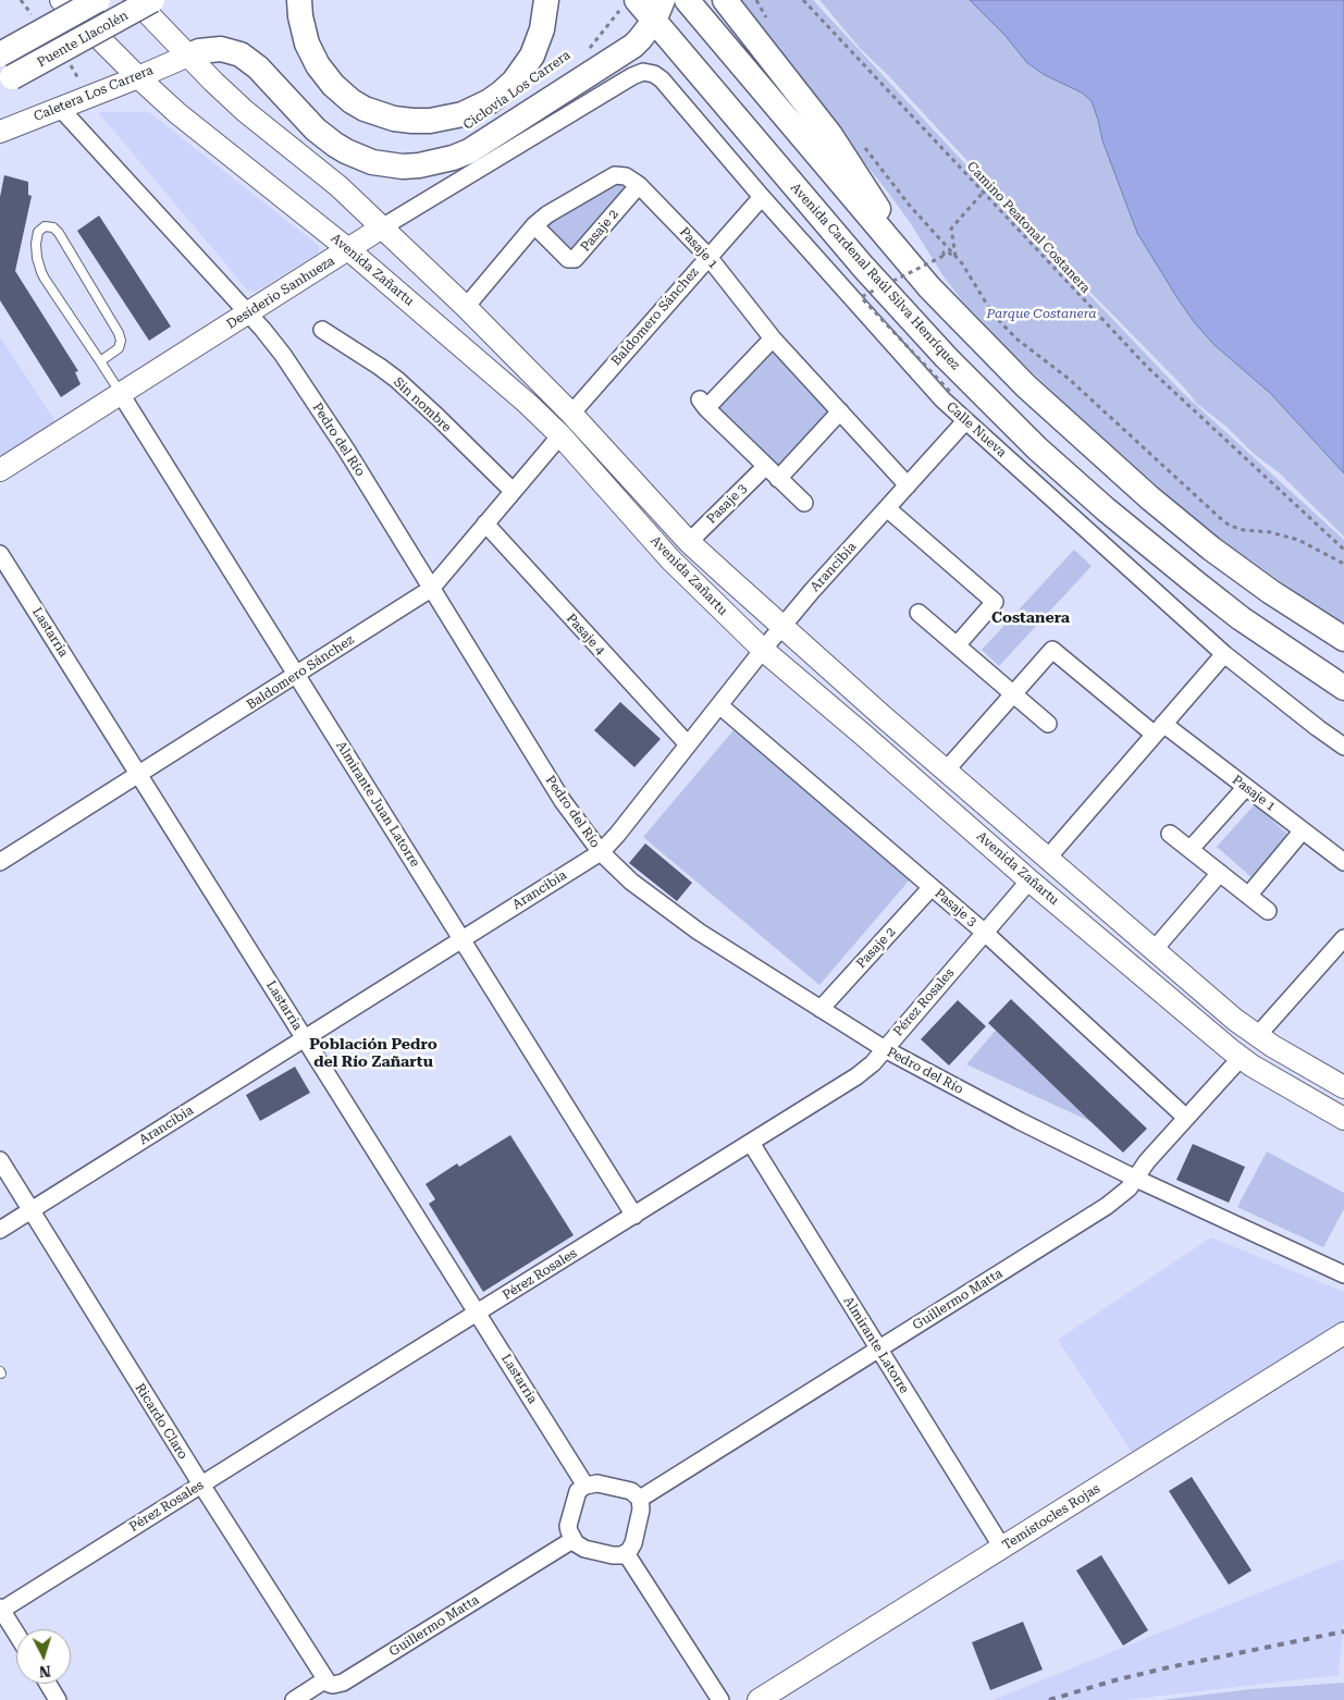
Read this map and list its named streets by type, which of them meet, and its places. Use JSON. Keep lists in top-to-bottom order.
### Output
{
  "streets": {
    "main road": ["Puente Llacolén", "Avenida Cardenal Raúl Silva Henríquez"],
    "street": [
      "Caletera Los Carrera",
      "Pasaje 2",
      "Pasaje 1",
      "Avenida Zañartu",
      "Desiderio Sanhueza",
      "Baldomero Sánchez",
      "Sin nombre",
      "Calle Nueva",
      "Pedro del Río",
      "Pasaje 3",
      "Arancibia",
      "Lastarria",
      "Pasaje 4",
      "Almirante Juan Latorre",
      "Pérez Rosales",
      "Guillermo Matta",
      "Almirante Latorre",
      "Ricardo Claro",
      "Temístocles Rojas"
    ],
    "path": ["Ciclovía Los Carrera", "Camino Peatonal Costanera"]
  },
  "crossings": [
    ["Ciclovía Los Carrera", "Avenida Cardenal Raúl Silva Henríquez"],
    ["Caletera Los Carrera", "Avenida Zañartu"],
    ["Caletera Los Carrera", "Pedro del Río"],
    ["Pasaje 2", "Pasaje 1"],
    ["Pasaje 2", "Pedro del Río"],
    ["Pasaje 2", "Pasaje 3"],
    ["Pasaje 1", "Avenida Zañartu"],
    ["Pasaje 1", "Baldomero Sánchez"],
    ["Pasaje 1", "Arancibia"],
    ["Avenida Zañartu", "Desiderio Sanhueza"],
    ["Avenida Zañartu", "Baldomero Sánchez"],
    ["Avenida Zañartu", "Pasaje 3"],
    ["Avenida Zañartu", "Arancibia"],
    ["Avenida Zañartu", "Pérez Rosales"],
    ["Avenida Zañartu", "Guillermo Matta"],
    ["Desiderio Sanhueza", "Calle Nueva"],
    ["Desiderio Sanhueza", "Pedro del Río"],
    ["Desiderio Sanhueza", "Almirante Juan Latorre"],
    ["Baldomero Sánchez", "Sin nombre"],
    ["Baldomero Sánchez", "Calle Nueva"],
    ["Baldomero Sánchez", "Pedro del Río"],
    ["Baldomero Sánchez", "Lastarria"],
    ["Baldomero Sánchez", "Pasaje 4"],
    ["Baldomero Sánchez", "Almirante Juan Latorre"],
    ["Calle Nueva", "Arancibia"],
    ["Pedro del Río", "Arancibia"],
    ["Pedro del Río", "Pérez Rosales"],
    ["Pedro del Río", "Guillermo Matta"],
    ["Pasaje 3", "Arancibia"],
    ["Pasaje 3", "Pérez Rosales"],
    ["Pasaje 3", "Guillermo Matta"],
    ["Arancibia", "Lastarria"],
    ["Arancibia", "Pasaje 4"],
    ["Arancibia", "Almirante Juan Latorre"],
    ["Arancibia", "Ricardo Claro"],
    ["Lastarria", "Pérez Rosales"],
    ["Lastarria", "Guillermo Matta"],
    ["Almirante Juan Latorre", "Pérez Rosales"],
    ["Pérez Rosales", "Almirante Latorre"],
    ["Pérez Rosales", "Ricardo Claro"],
    ["Guillermo Matta", "Almirante Latorre"],
    ["Guillermo Matta", "Ricardo Claro"],
    ["Almirante Latorre", "Temístocles Rojas"]
  ],
  "districts": ["Costanera", "Población Pedro del Río Zañartu"],
  "parks": ["Parque Costanera"],
  "north": "bottom"
}
